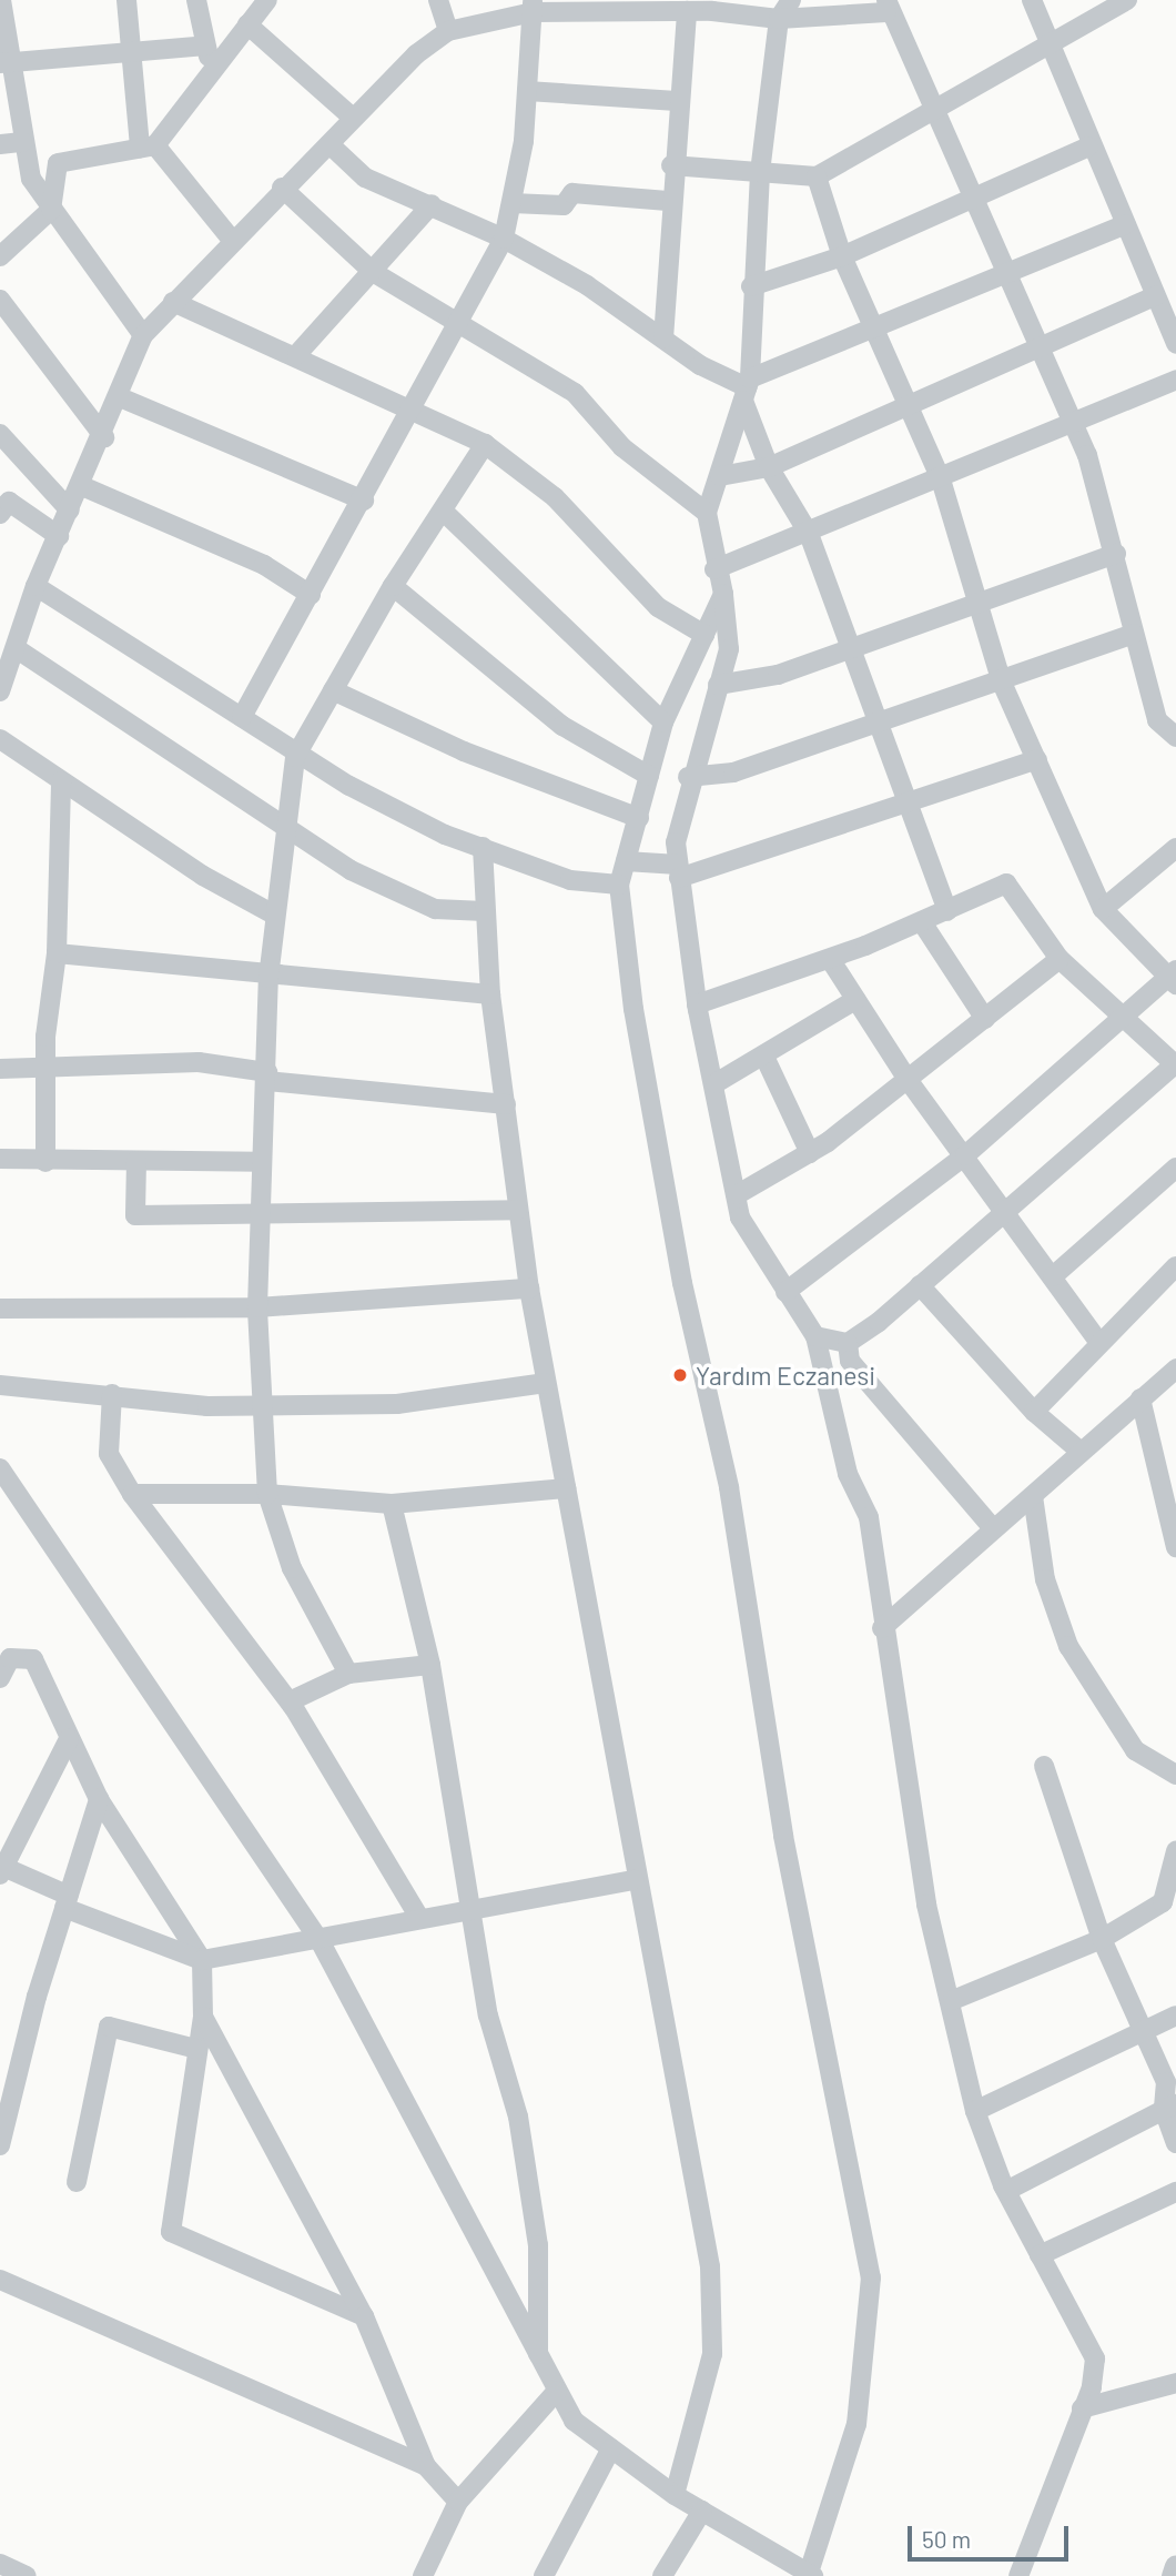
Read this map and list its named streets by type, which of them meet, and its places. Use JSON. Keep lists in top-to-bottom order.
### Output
{
  "places": ["Yardım Eczanesi"],
  "scale_bar": "50 m"
}
